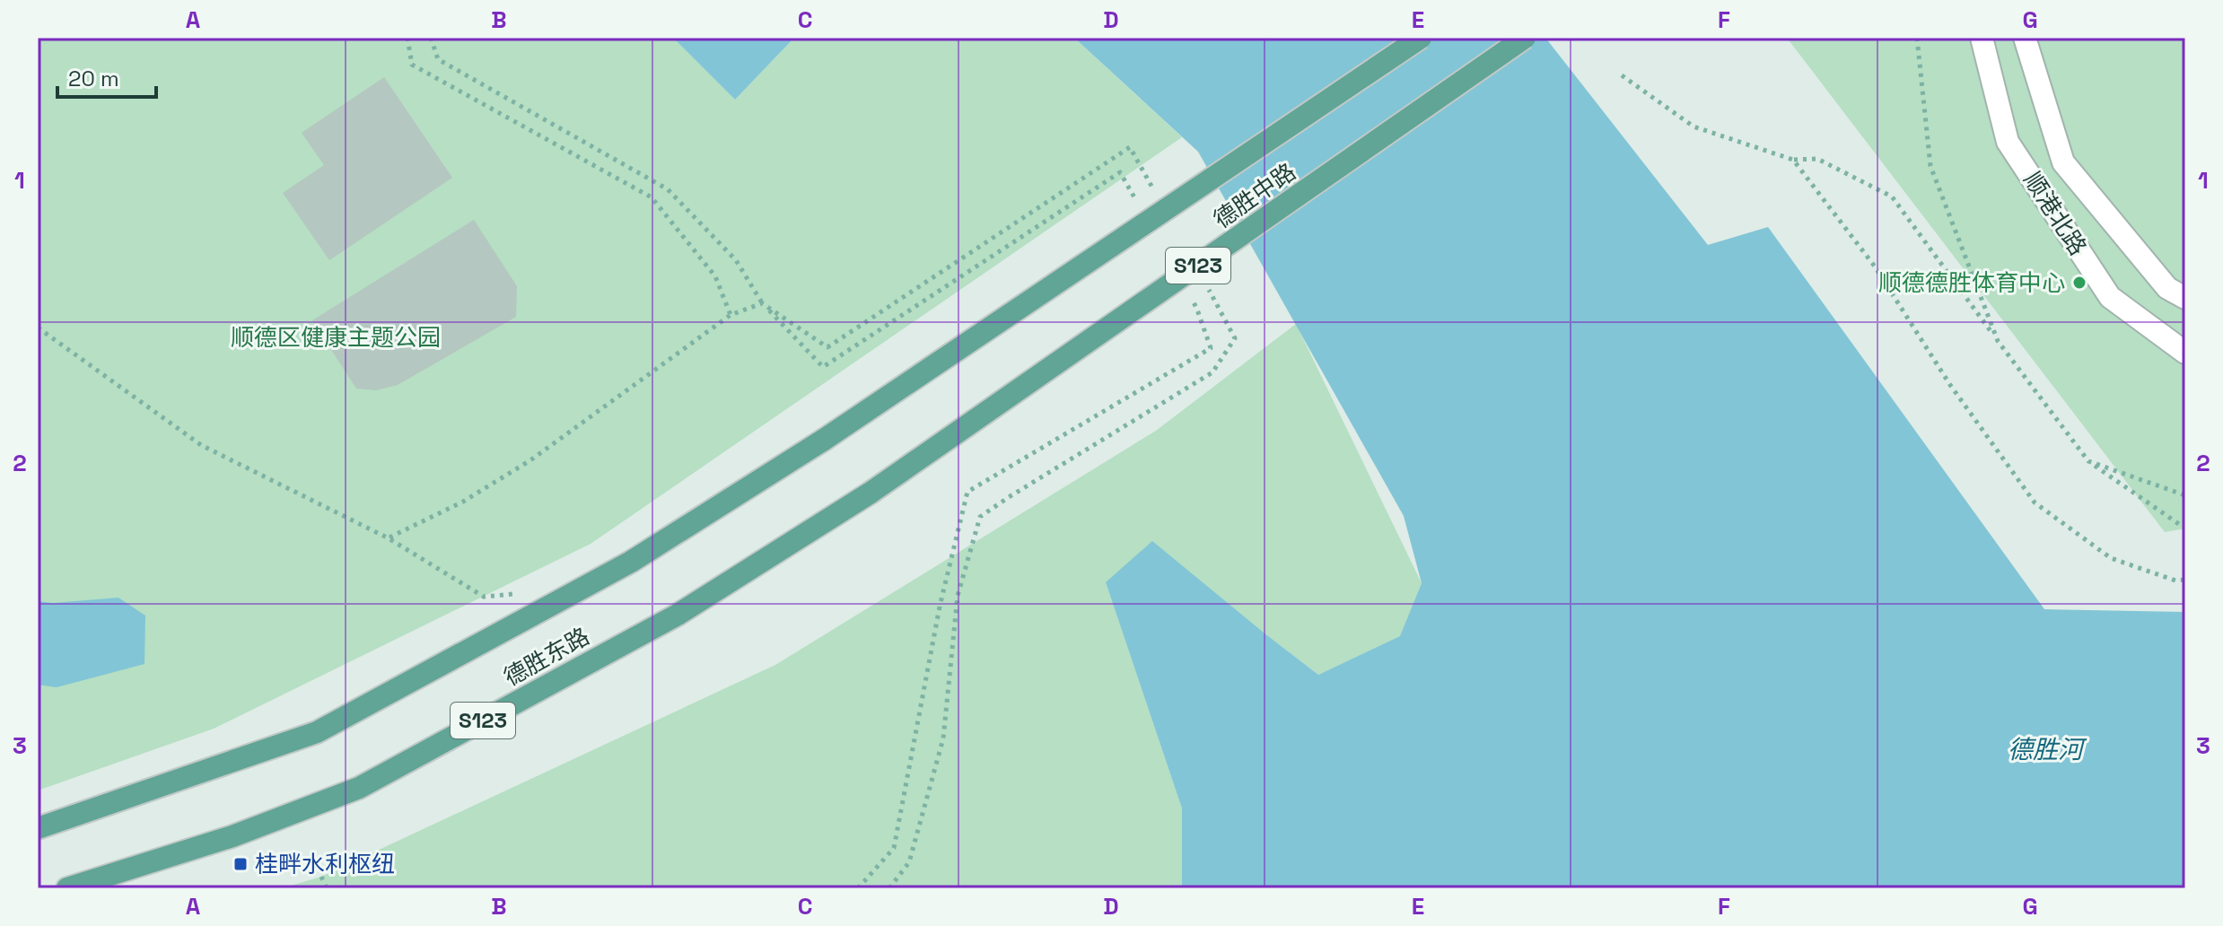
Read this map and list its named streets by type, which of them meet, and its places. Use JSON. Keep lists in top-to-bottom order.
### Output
{
  "streets": {
    "main road": ["德胜中路", "S123", "德胜东路"],
    "lane": ["顺港北路"]
  },
  "crossings": [
    ["德胜中路", "德胜东路"]
  ],
  "water": ["德胜河"],
  "parks": ["顺德区健康主题公园"],
  "places": {
    "other": ["顺德德胜体育中心"],
    "transit": ["桂畔水利枢纽"]
  },
  "scale_bar": "20 m",
  "grid": {
    "columns": [
      "A",
      "B",
      "C",
      "D",
      "E",
      "F",
      "G"
    ],
    "rows": ["1", "2", "3"]
  }
}
